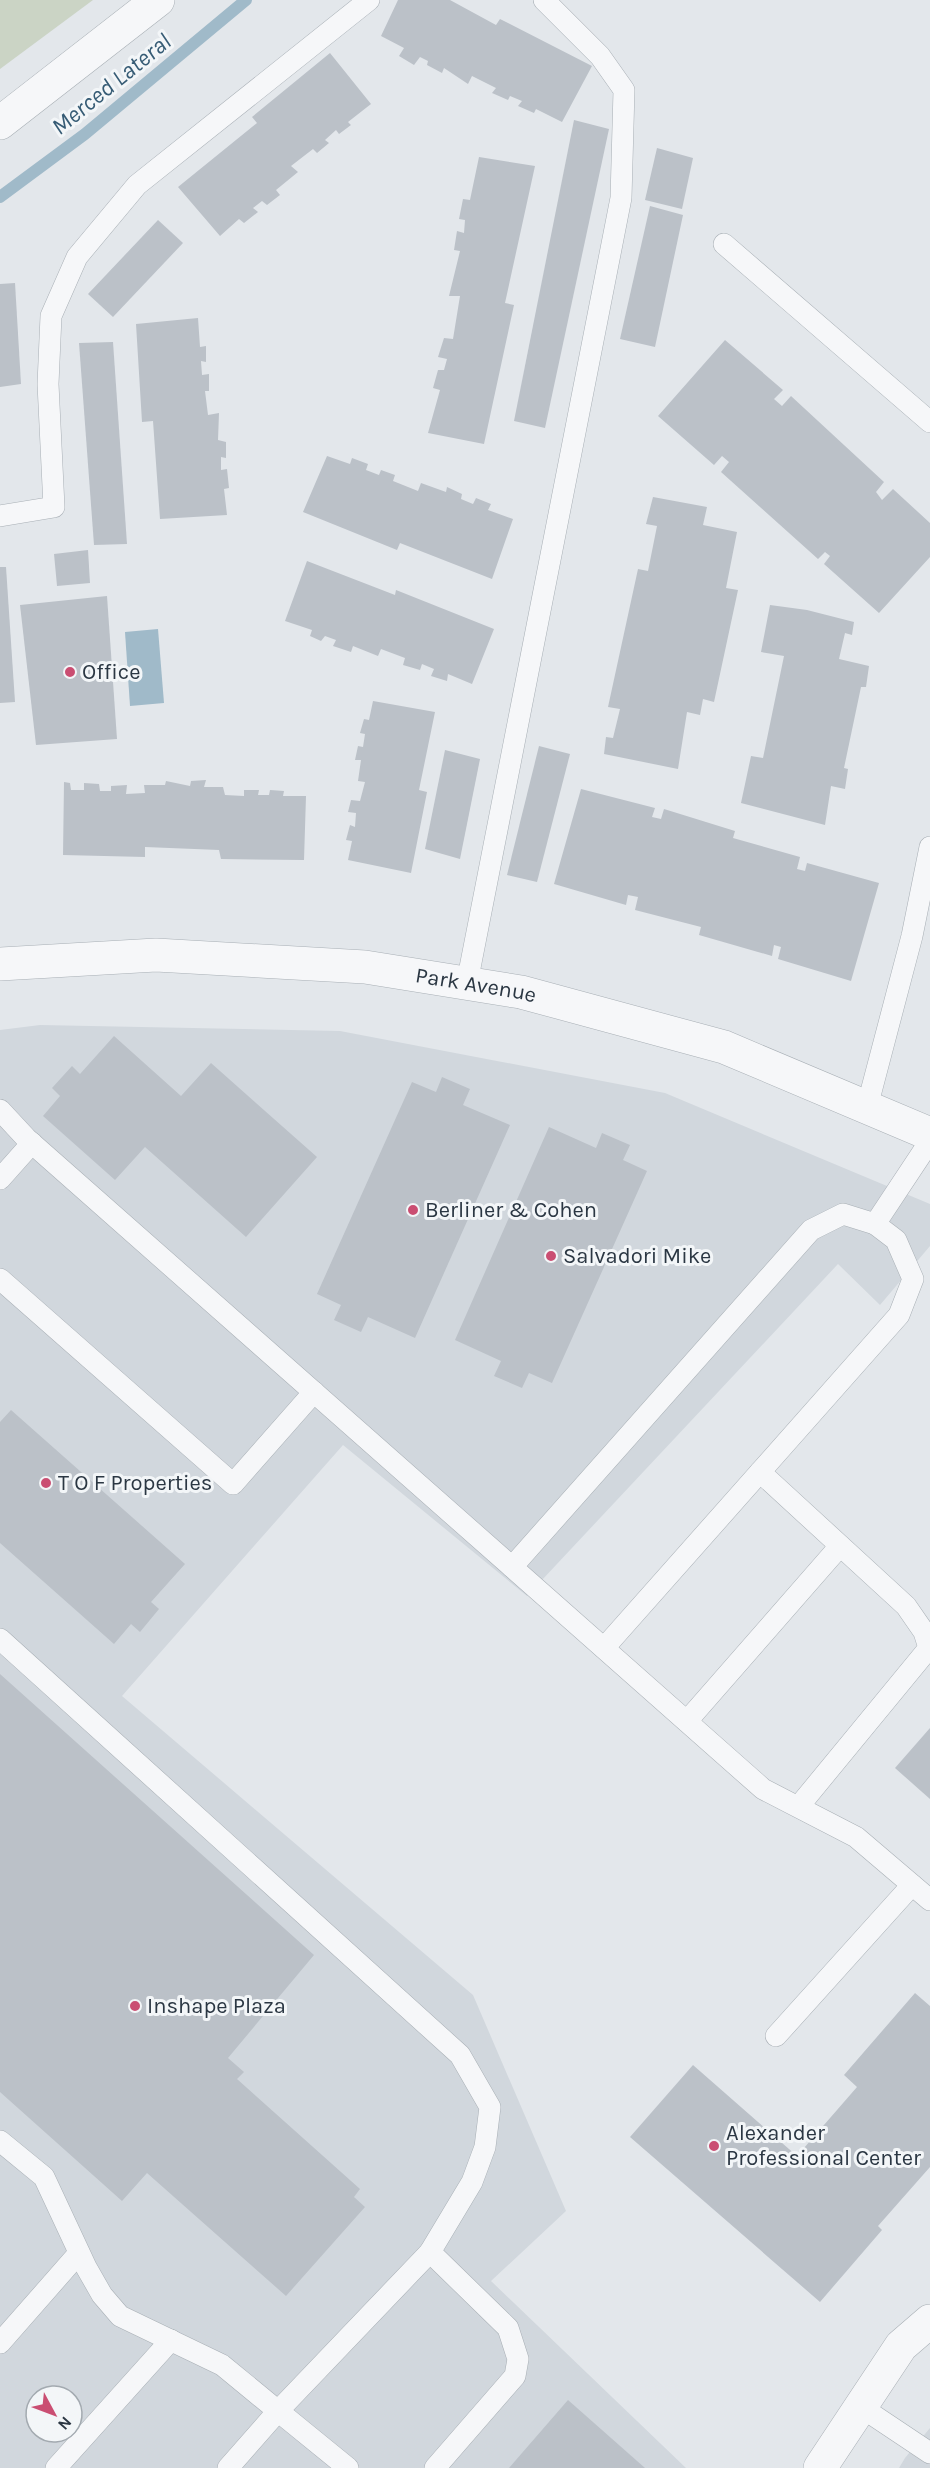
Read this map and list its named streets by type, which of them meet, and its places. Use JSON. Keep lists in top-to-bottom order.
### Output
{
  "streets": {
    "street": ["Park Avenue"]
  },
  "water": ["Merced Lateral"],
  "places": [
    "Office",
    "Berliner & Cohen",
    "Salvadori Mike",
    "T O F Properties",
    "Inshape Plaza",
    "Alexander Professional Center"
  ],
  "north": "bottom right"
}
